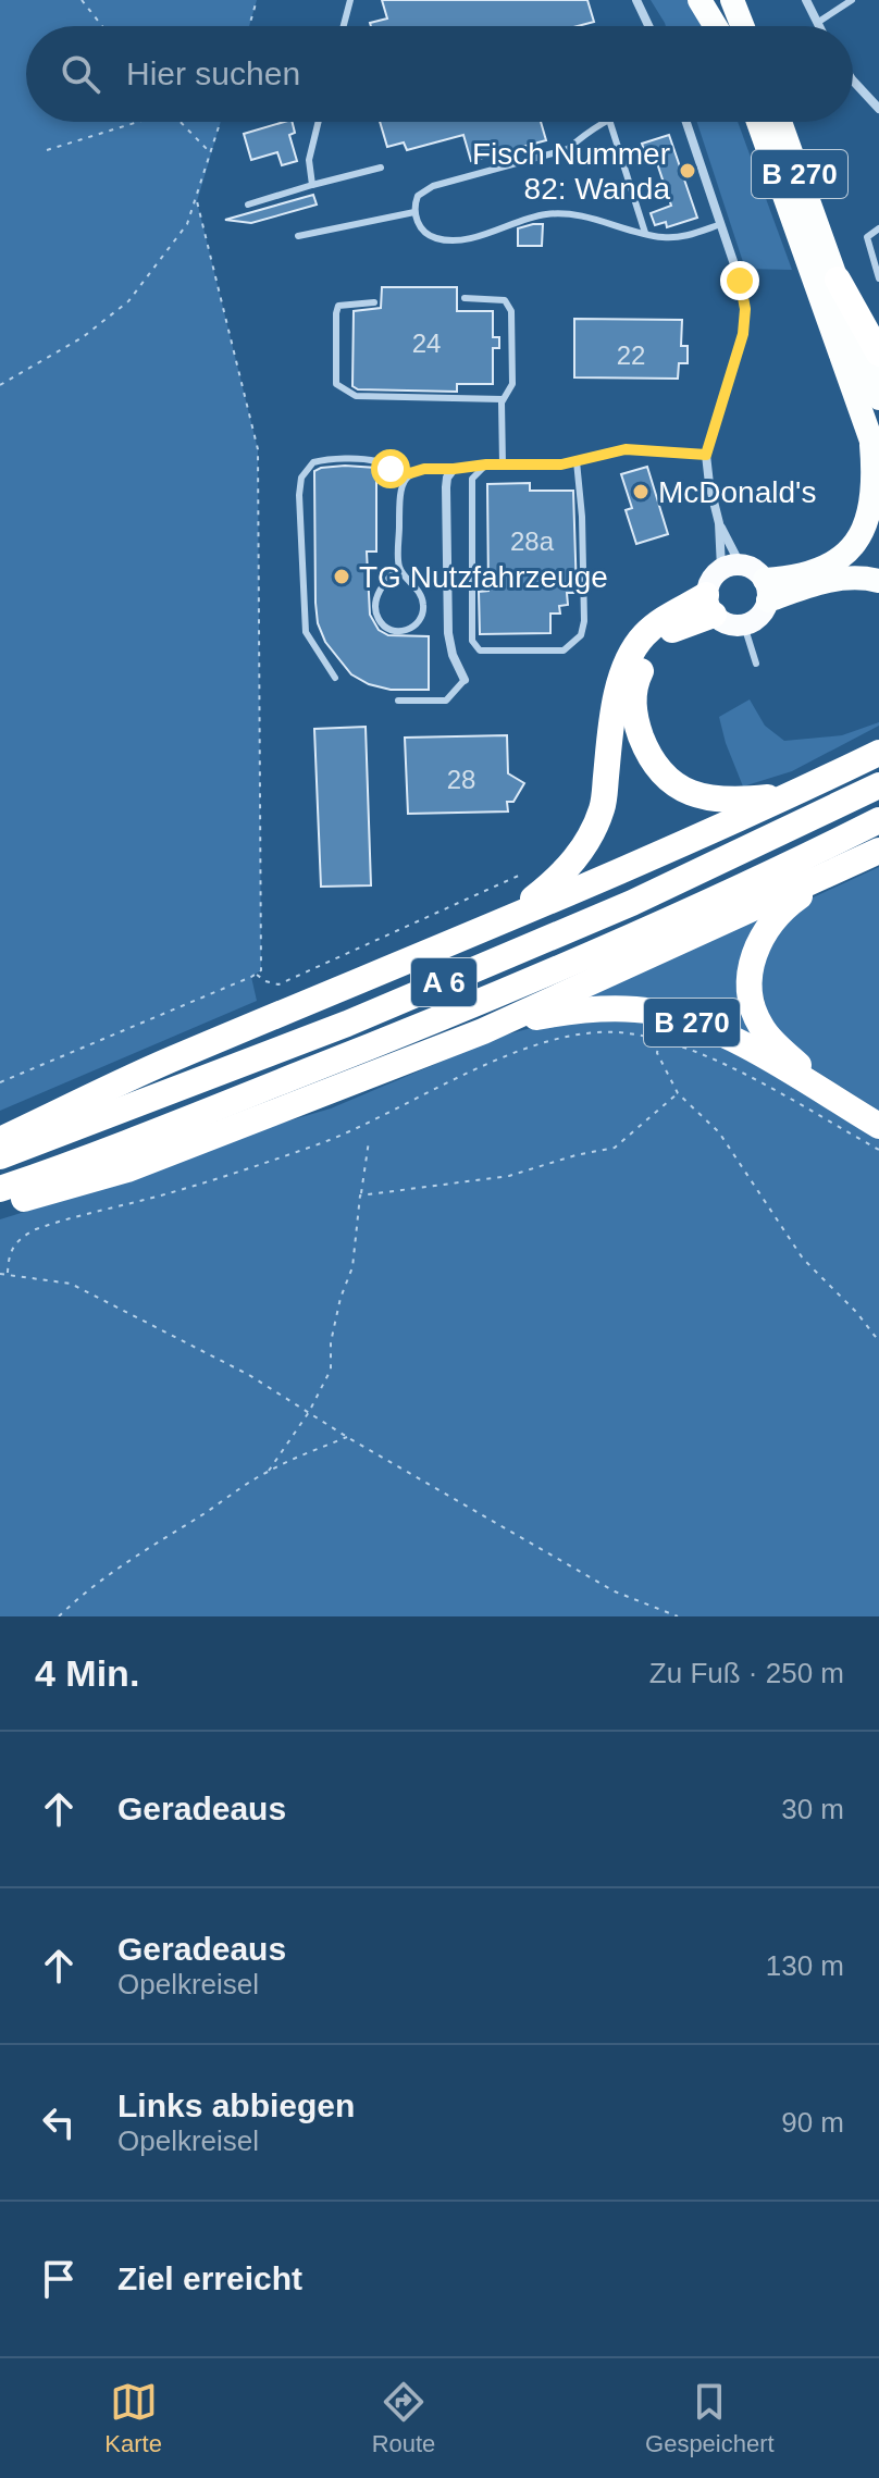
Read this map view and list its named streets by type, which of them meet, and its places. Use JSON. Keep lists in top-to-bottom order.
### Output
{
  "streets": {
    "highway": ["B 270", "A 6"]
  },
  "places": ["Fisch Nummer 82: Wanda", "McDonald's", "TG Nutzfahrzeuge"],
  "house_numbers": [
    "24",
    "22",
    "28a",
    "28"
  ],
  "page": {
    "search": "Hier suchen",
    "heading": ["4 Min.", "Zu Fuß · 250 m"],
    "list": [
      ["Geradeaus", "30 m"],
      ["Geradeaus", "Opelkreisel", "130 m"],
      ["Links abbiegen", "Opelkreisel", "90 m"],
      "Ziel erreicht"
    ],
    "nav": ["Karte", "Route", "Gespeichert"]
  }
}
